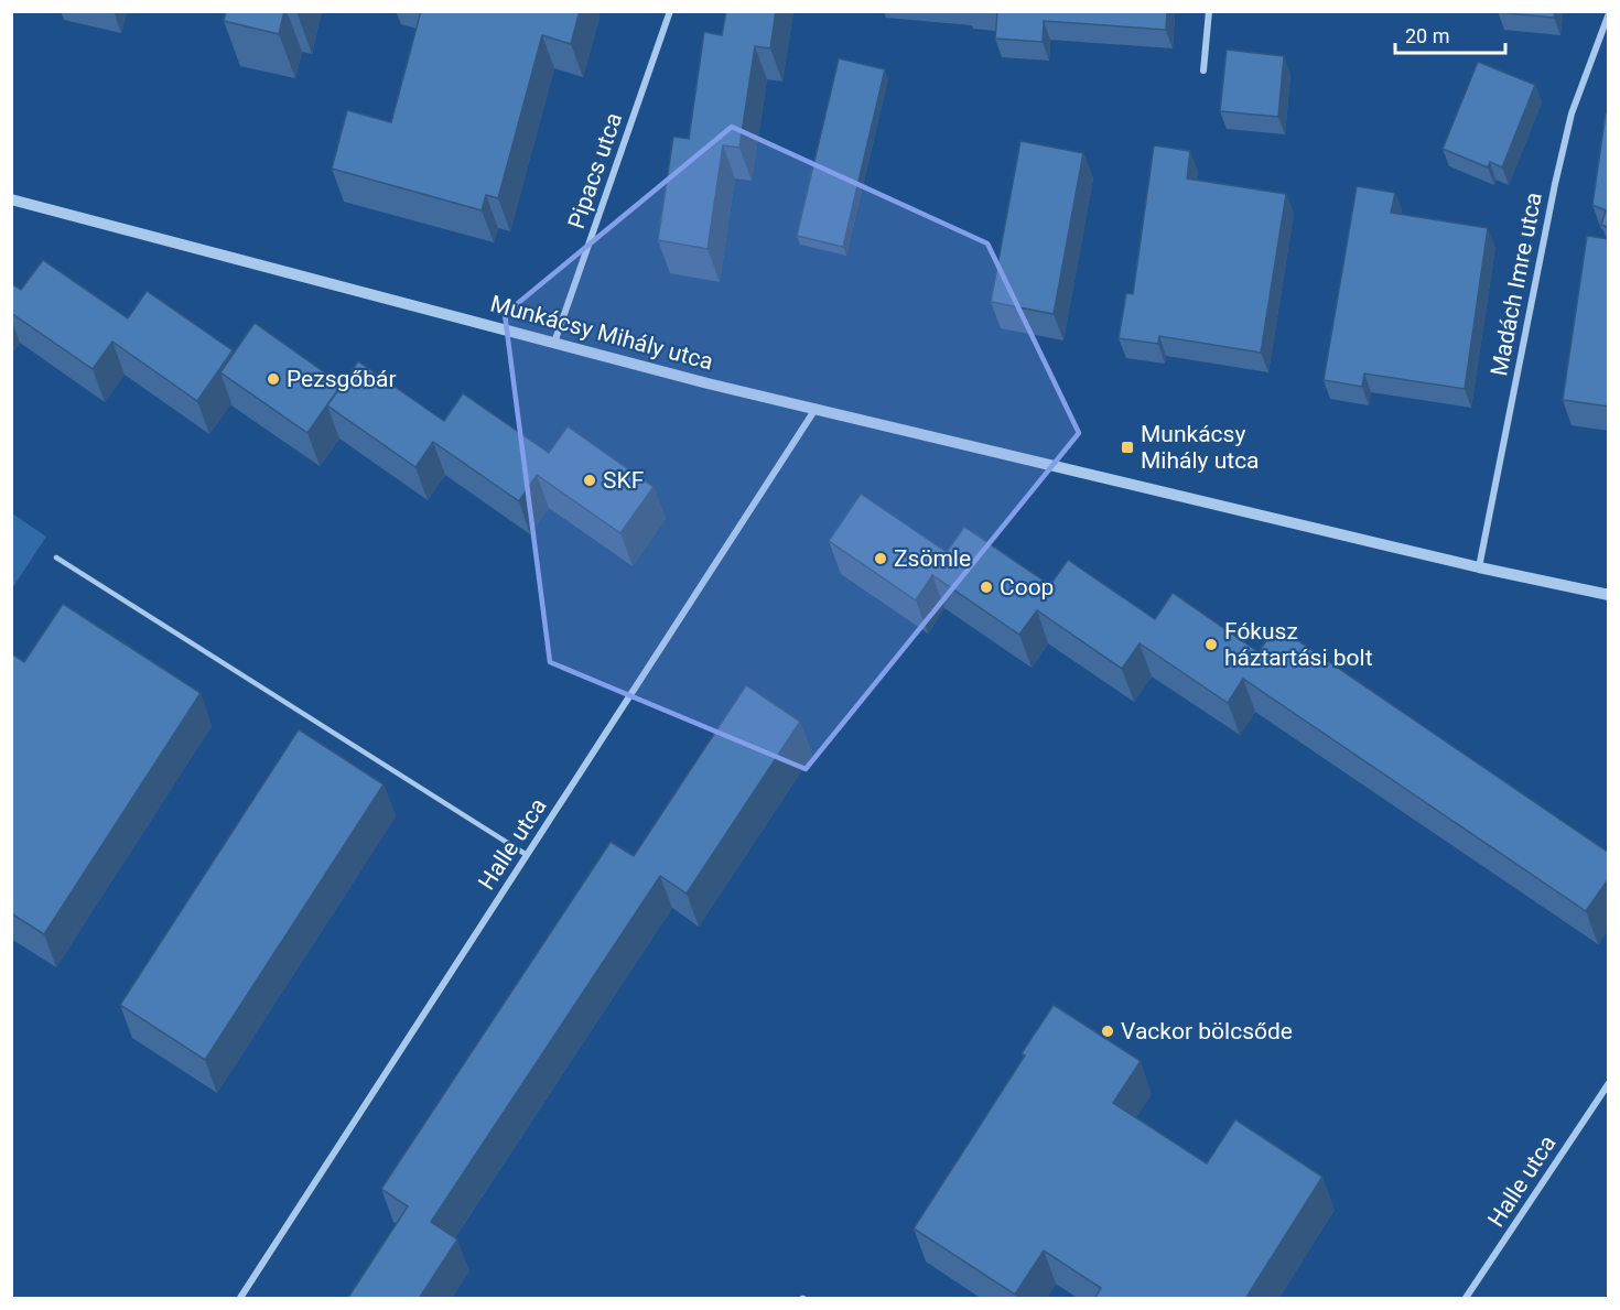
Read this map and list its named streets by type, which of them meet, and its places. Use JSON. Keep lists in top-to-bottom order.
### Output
{
  "streets": {
    "street": [
      "Pipacs utca",
      "Madách Imre utca",
      "Munkácsy Mihály utca",
      "Halle utca"
    ]
  },
  "crossings": [
    ["Pipacs utca", "Munkácsy Mihály utca"],
    ["Madách Imre utca", "Munkácsy Mihály utca"],
    ["Munkácsy Mihály utca", "Halle utca"]
  ],
  "places": {
    "other": [
      "Pezsgőbár",
      "SKF",
      "Zsömle",
      "Coop",
      "Fókusz háztartási bolt",
      "Vackor bölcsőde"
    ],
    "transit": ["Munkácsy Mihály utca"]
  },
  "scale_bar": "20 m"
}
